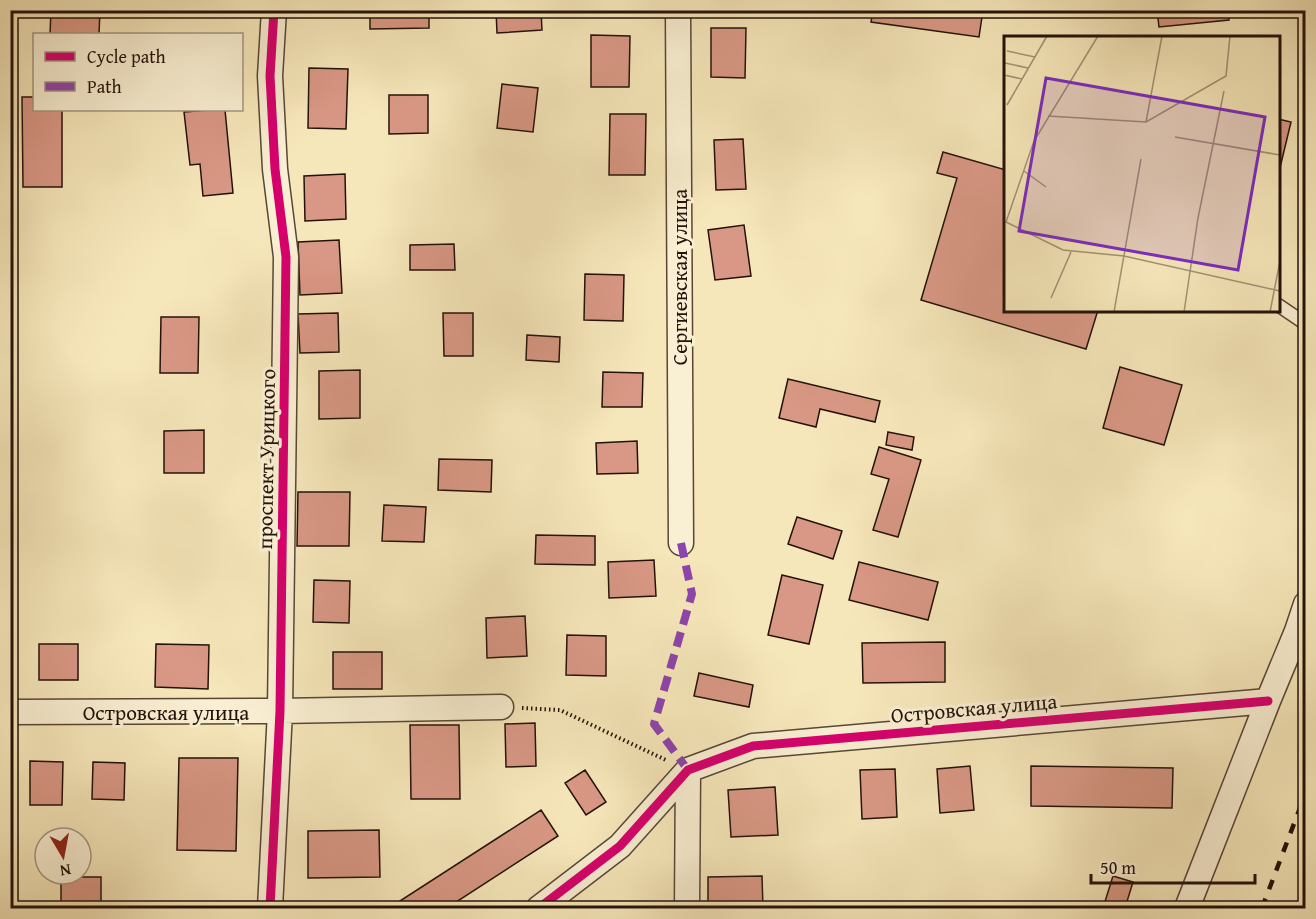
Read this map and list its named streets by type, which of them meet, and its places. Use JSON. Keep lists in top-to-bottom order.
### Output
{
  "streets": {
    "street": ["Сергиевская улица", "проспект Урицкого", "Островская улица"]
  },
  "crossings": [
    ["проспект Урицкого", "Островская улица"]
  ],
  "legend": ["Cycle path", "Path"],
  "scale_bar": "50 m",
  "north": "bottom"
}
